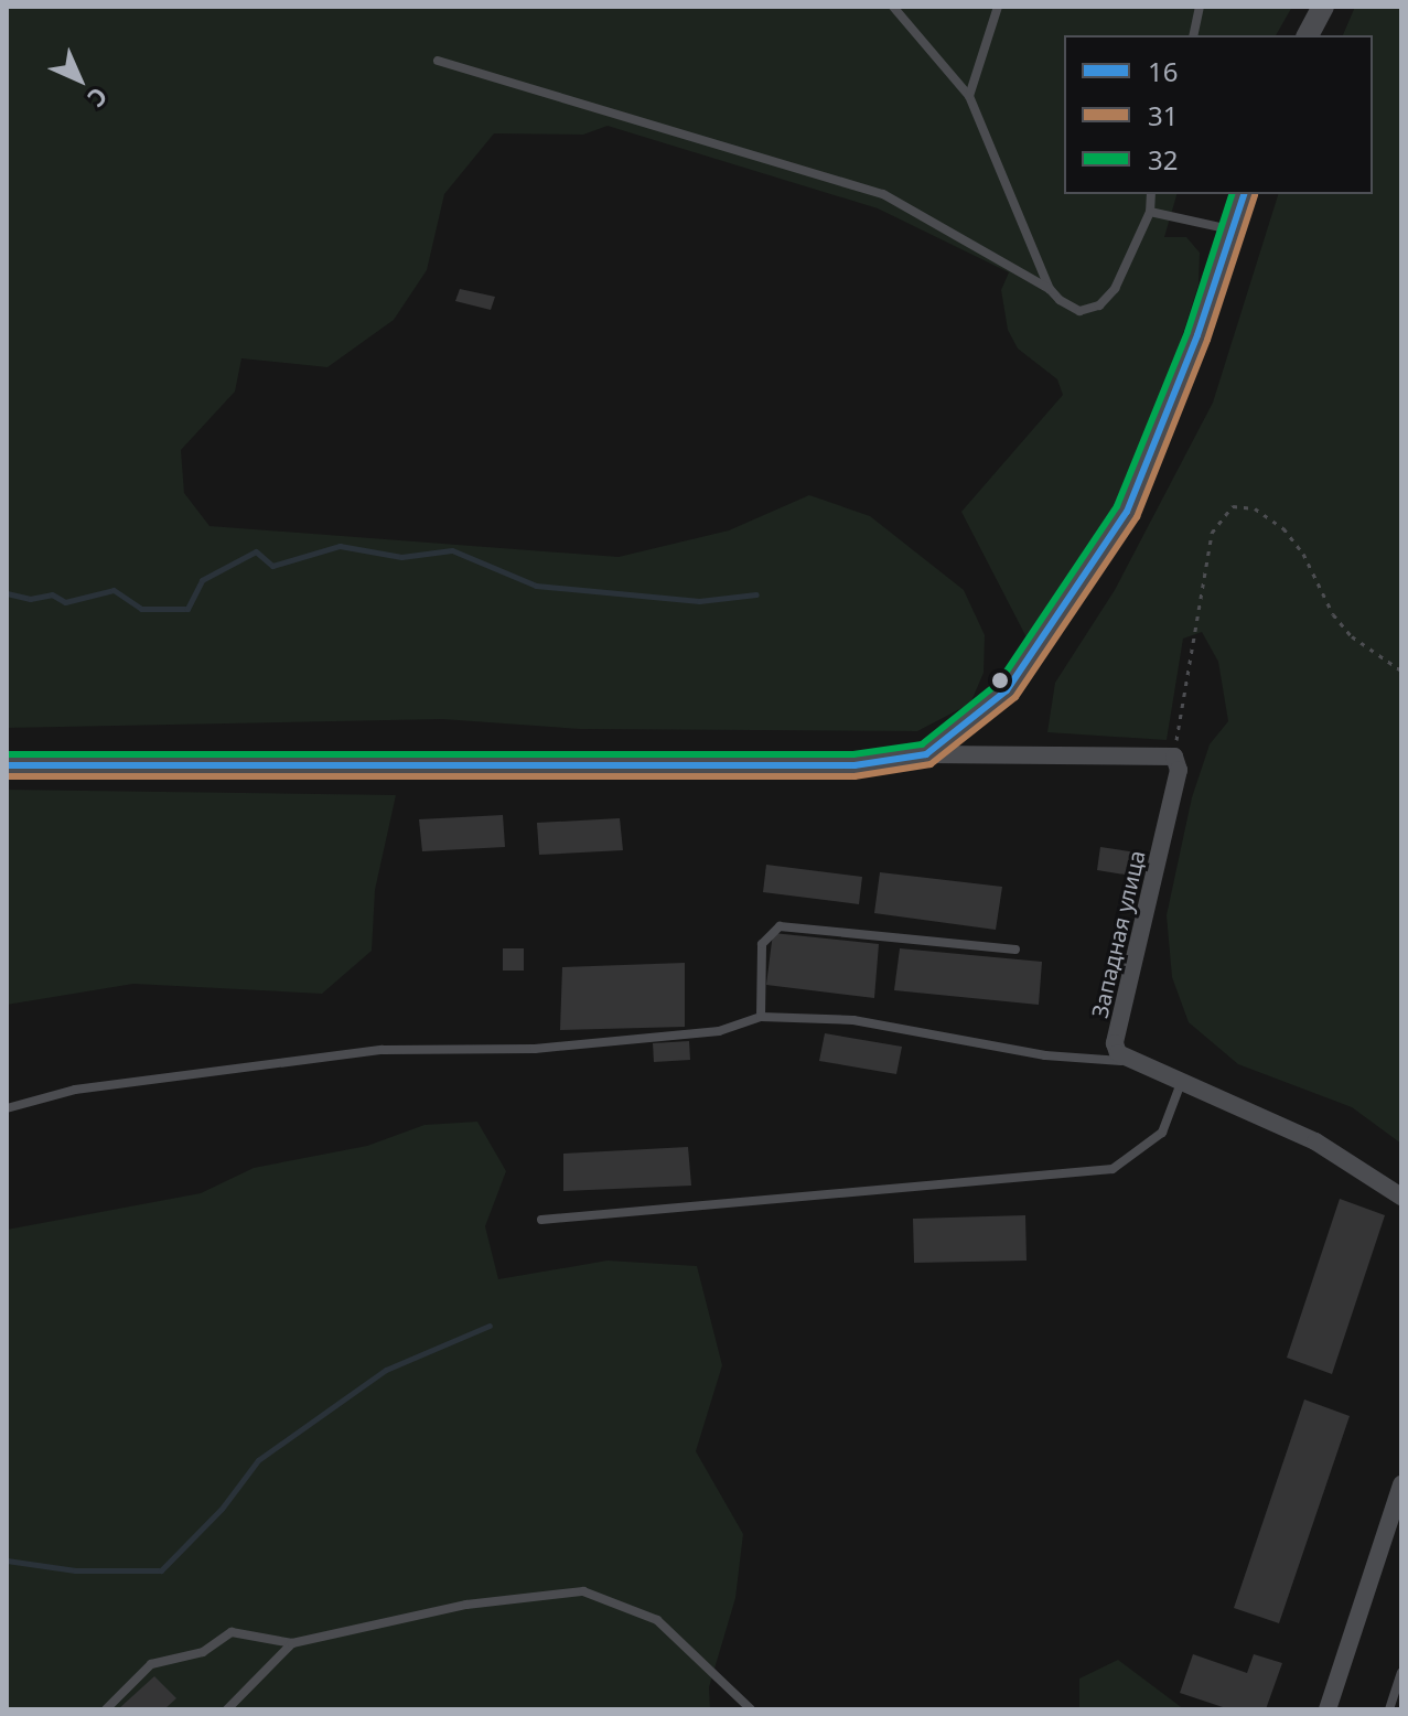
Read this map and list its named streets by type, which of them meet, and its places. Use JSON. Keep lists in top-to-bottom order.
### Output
{
  "streets": {
    "street": ["Западная улица"]
  },
  "lines": ["transit line 16", "transit line 32", "transit line 31"],
  "legend": ["16", "31", "32"],
  "north": "bottom right"
}
